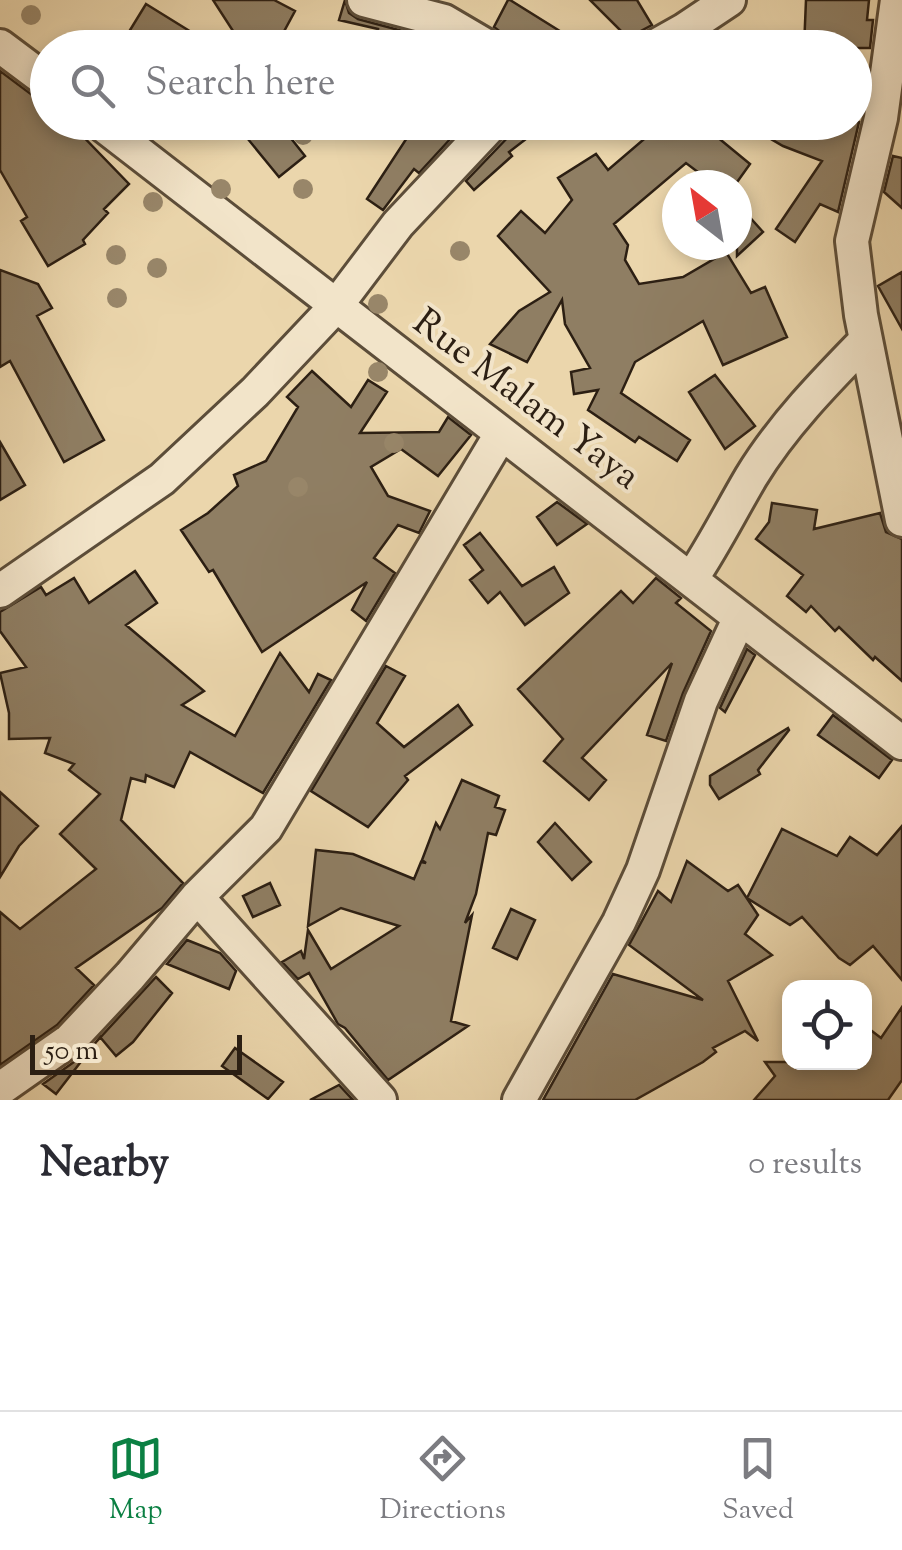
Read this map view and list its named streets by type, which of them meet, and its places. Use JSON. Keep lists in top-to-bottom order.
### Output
{
  "streets": {
    "street": ["Rue Malam Yaya"]
  },
  "scale_bar": "50 m",
  "north": "top left",
  "page": {
    "search": "Search here",
    "scale": "50 m",
    "heading": ["Nearby", "0 results"],
    "nav": ["Map", "Directions", "Saved"]
  }
}
